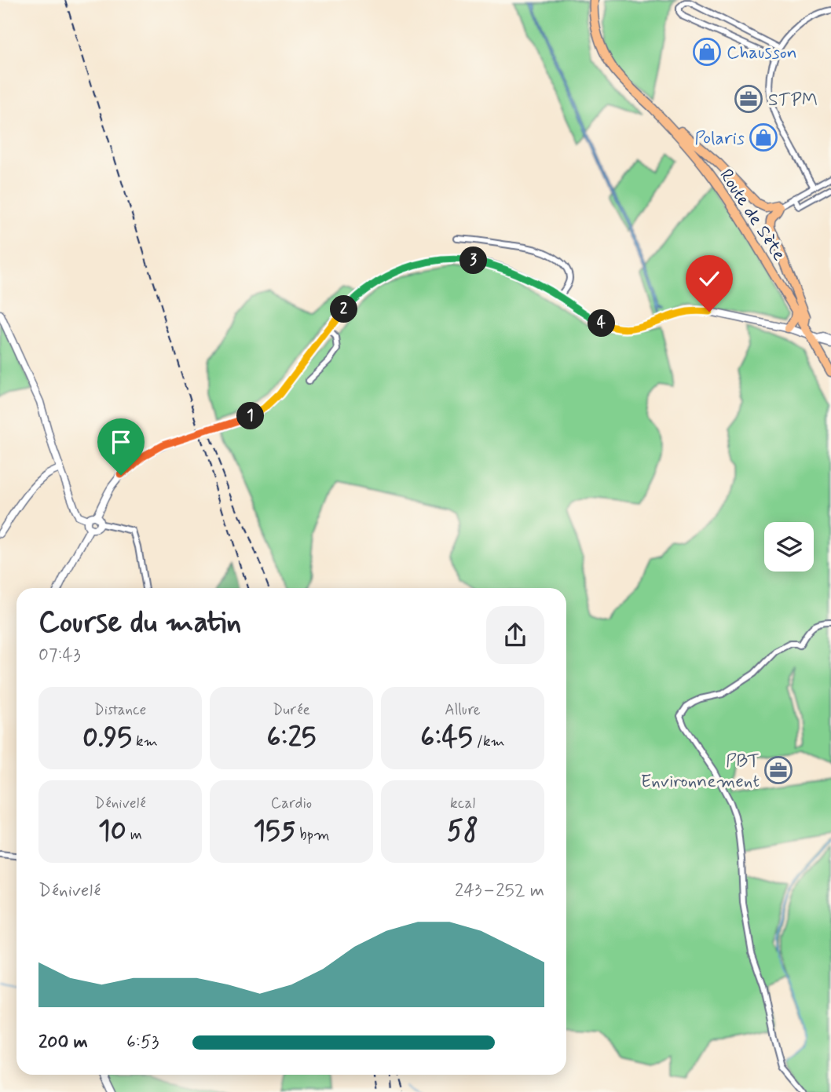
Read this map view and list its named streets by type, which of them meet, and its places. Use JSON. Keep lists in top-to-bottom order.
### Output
{
  "streets": {
    "main road": ["Route de Sète"]
  },
  "places": {
    "shop": ["Chausson", "Polaris"],
    "office": ["STPM", "PBT Environnement"]
  },
  "page": {
    "pins": [
      "3",
      "2",
      "4",
      "1"
    ],
    "heading": ["Course du matin", "07:43"],
    "stats": [
      ["Distance", "0.95 km"],
      ["Durée", "6:25"],
      ["Allure", "6:45 /km"],
      ["Dénivelé", "10 m"],
      ["Cardio", "155 bpm"],
      ["kcal", "58"]
    ],
    "chart": ["Dénivelé", "243–252 m"],
    "list": [
      {
        "name": "200 m",
        "note": "6:53"
      }
    ]
  }
}
